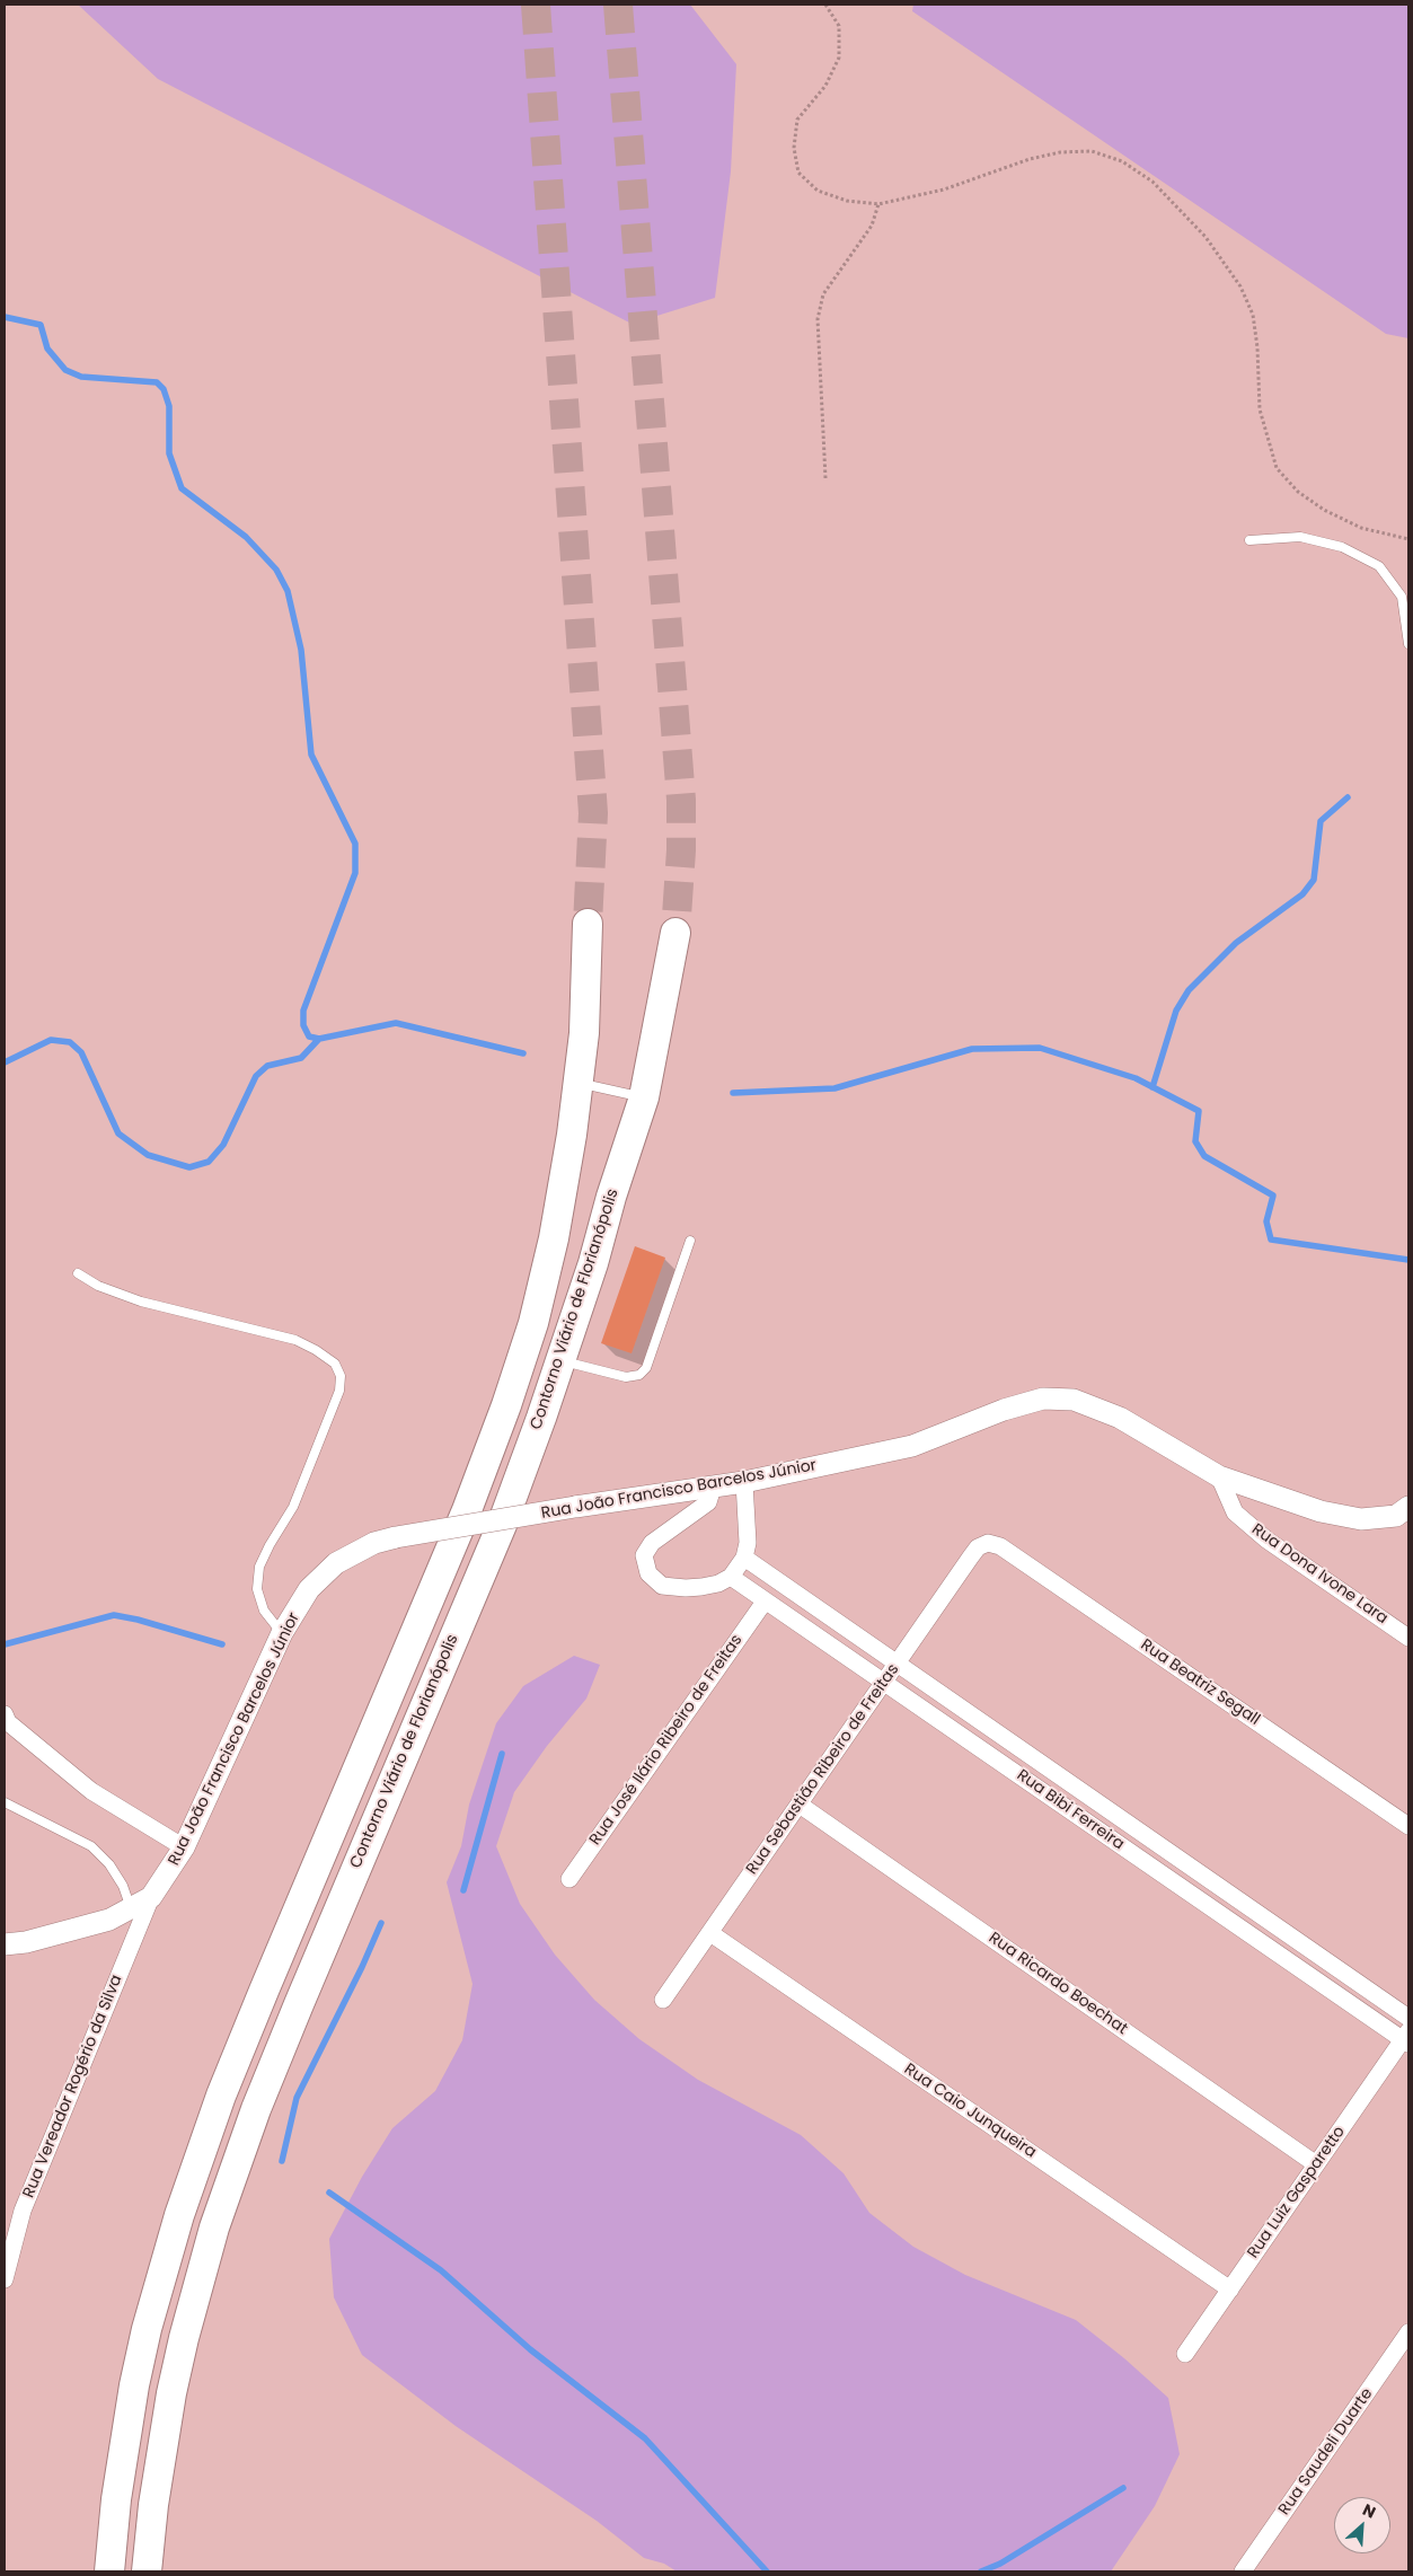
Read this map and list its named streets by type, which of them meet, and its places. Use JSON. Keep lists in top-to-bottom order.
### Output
{
  "streets": {
    "highway": ["Contorno Viário de Florianópolis"],
    "street": [
      "Rua João Francisco Barcelos Júnior",
      "Rua Dona Ivone Lara",
      "Rua Beatriz Segall",
      "Rua José Ilário Ribeiro de Freitas",
      "Rua Sebastião Ribeiro de Freitas",
      "Rua Bibi Ferreira",
      "Rua Ricardo Boechat",
      "Rua Vereador Rogério da Silva",
      "Rua Caio Junqueira",
      "Rua Luiz Gasparetto",
      "Rua Saudeli Duarte"
    ]
  },
  "crossings": [
    ["Rua João Francisco Barcelos Júnior", "Rua Dona Ivone Lara"],
    ["Rua João Francisco Barcelos Júnior", "Rua Vereador Rogério da Silva"],
    ["Rua Beatriz Segall", "Rua Sebastião Ribeiro de Freitas"],
    ["Rua José Ilário Ribeiro de Freitas", "Rua Bibi Ferreira"],
    ["Rua Sebastião Ribeiro de Freitas", "Rua Bibi Ferreira"],
    ["Rua Sebastião Ribeiro de Freitas", "Rua Ricardo Boechat"],
    ["Rua Sebastião Ribeiro de Freitas", "Rua Caio Junqueira"],
    ["Rua Bibi Ferreira", "Rua Luiz Gasparetto"],
    ["Rua Ricardo Boechat", "Rua Luiz Gasparetto"],
    ["Rua Caio Junqueira", "Rua Luiz Gasparetto"]
  ],
  "north": "top right"
}
